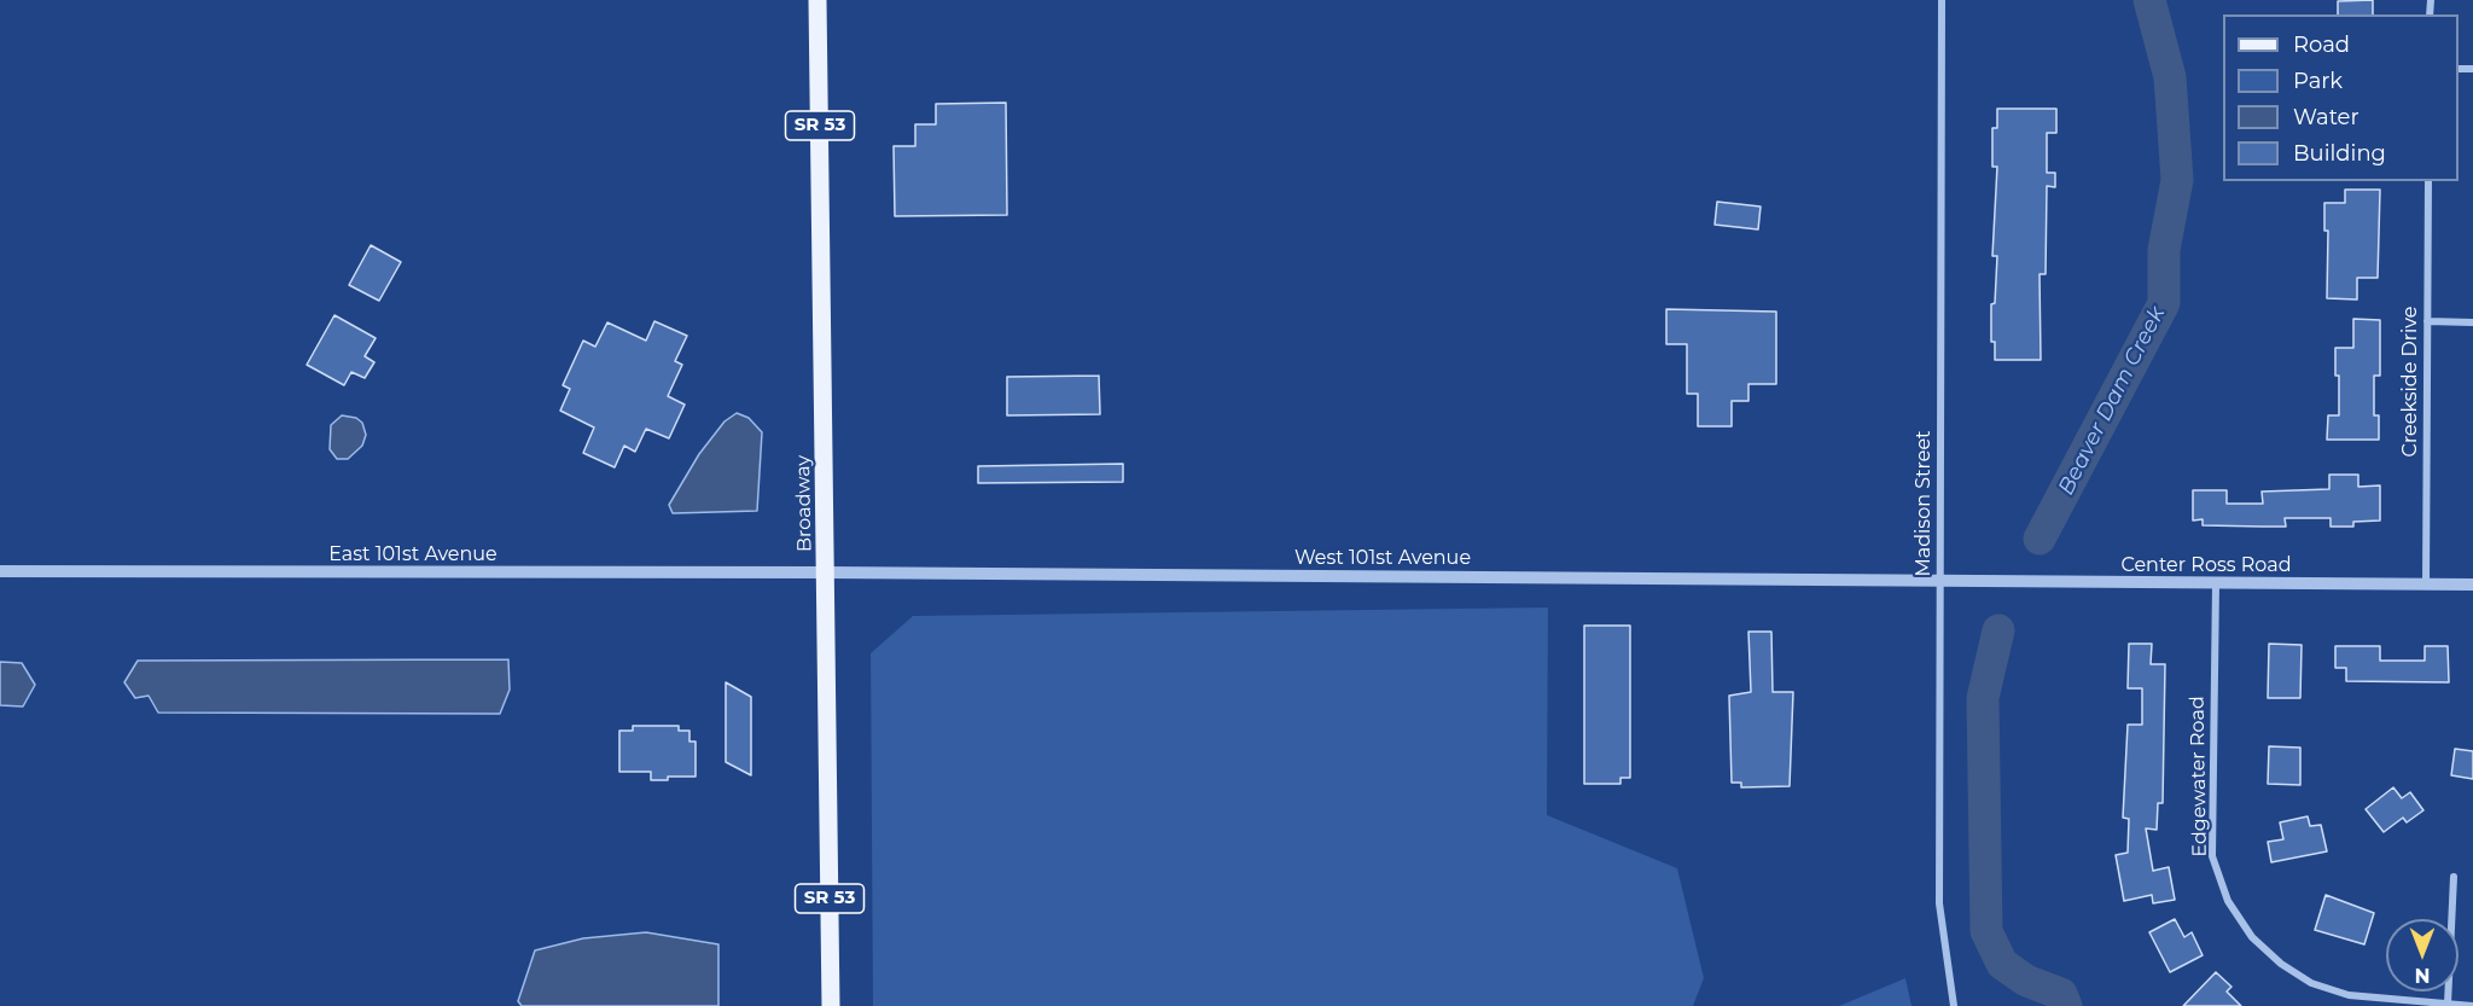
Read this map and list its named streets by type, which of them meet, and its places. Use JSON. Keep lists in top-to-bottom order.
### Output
{
  "streets": {
    "main road": ["SR 53", "Broadway"],
    "street": [
      "Creekside Drive",
      "Madison Street",
      "East 101st Avenue",
      "West 101st Avenue",
      "Center Ross Road",
      "Edgewater Road"
    ]
  },
  "crossings": [
    ["Creekside Drive", "Center Ross Road"],
    ["Broadway", "East 101st Avenue"],
    ["Broadway", "West 101st Avenue"],
    ["Madison Street", "West 101st Avenue"],
    ["Madison Street", "Center Ross Road"],
    ["East 101st Avenue", "West 101st Avenue"],
    ["West 101st Avenue", "Center Ross Road"],
    ["Center Ross Road", "Edgewater Road"]
  ],
  "water": ["Beaver Dam Creek"],
  "legend": [
    "Road",
    "Park",
    "Water",
    "Building"
  ],
  "north": "bottom"
}
